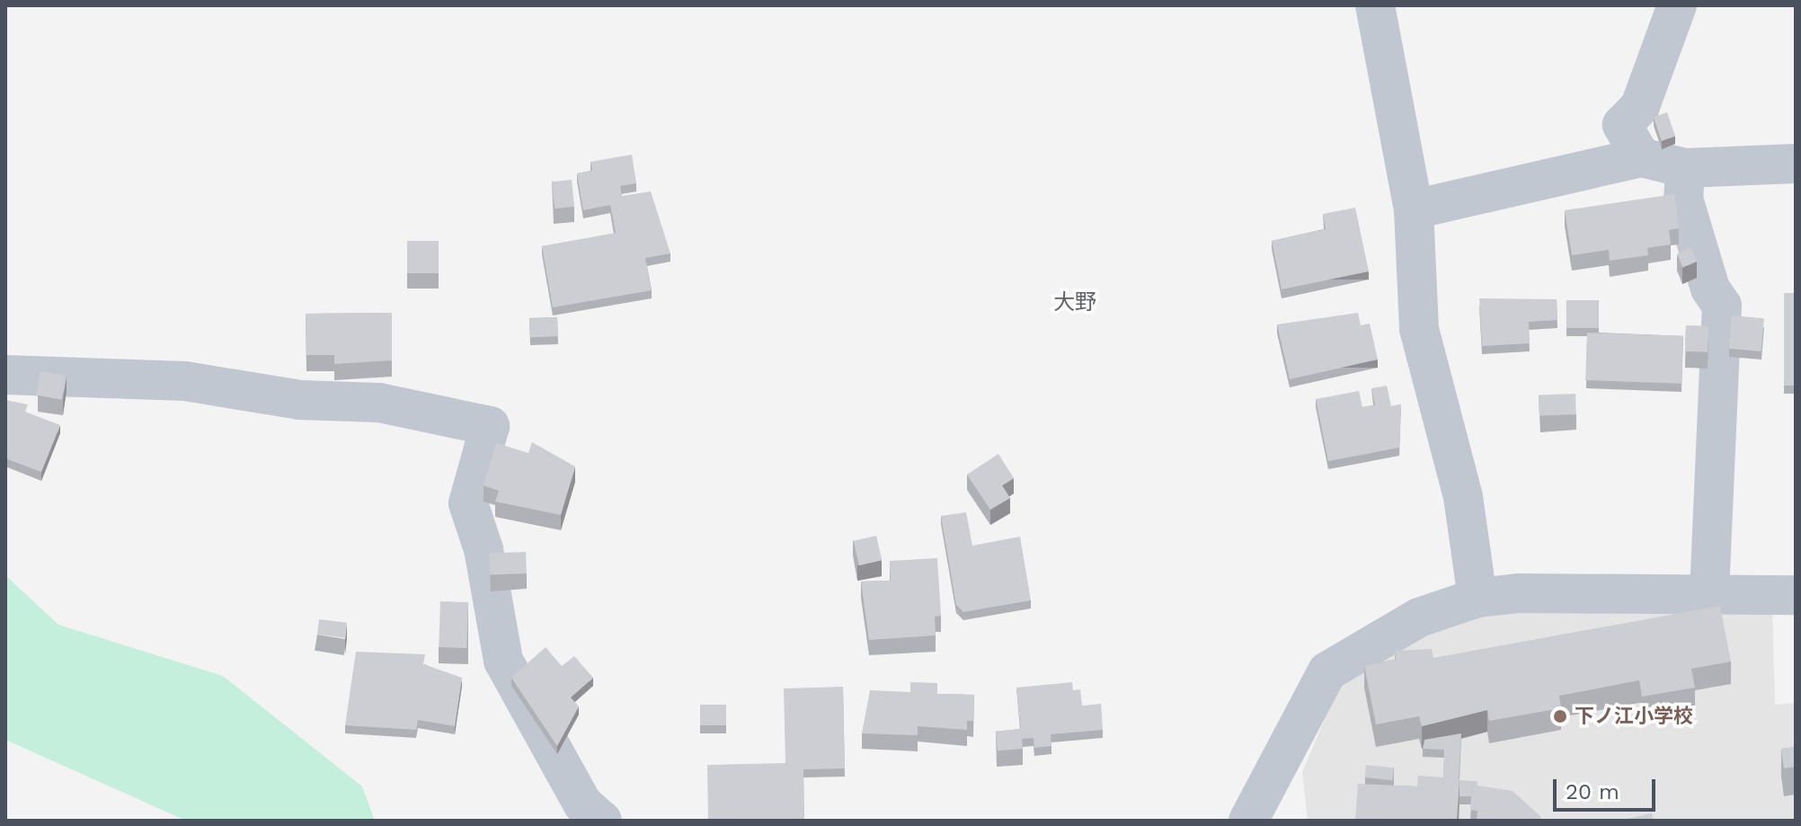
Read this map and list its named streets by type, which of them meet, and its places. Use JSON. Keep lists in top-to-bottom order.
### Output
{
  "districts": ["大野"],
  "places": ["下ノ江小学校"],
  "scale_bar": "20 m"
}
